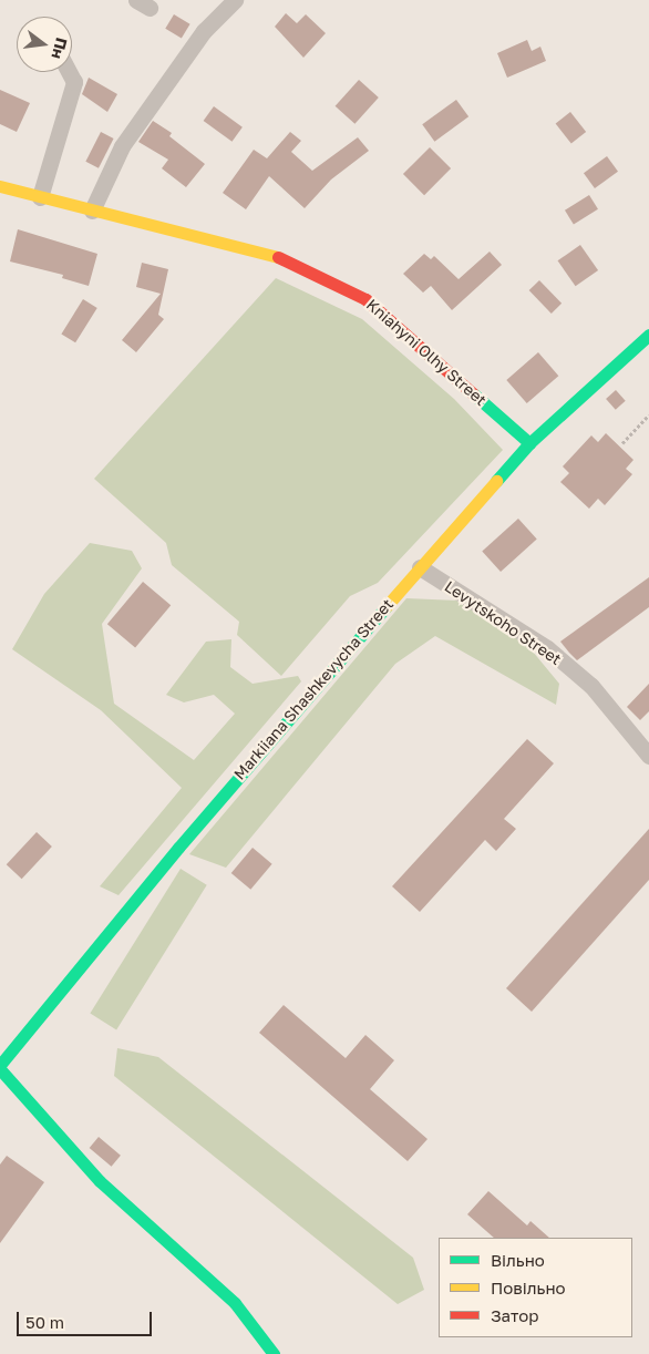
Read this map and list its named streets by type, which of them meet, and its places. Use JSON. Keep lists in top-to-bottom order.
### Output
{
  "streets": {
    "street": ["Kniahyni Olhy Street", "Levytskoho Street", "Markiiana Shashkevycha Street"]
  },
  "crossings": [
    ["Kniahyni Olhy Street", "Markiiana Shashkevycha Street"],
    ["Levytskoho Street", "Markiiana Shashkevycha Street"]
  ],
  "legend": ["Вільно", "Повільно", "Затор"],
  "scale_bar": "50 m",
  "north": "right"
}
